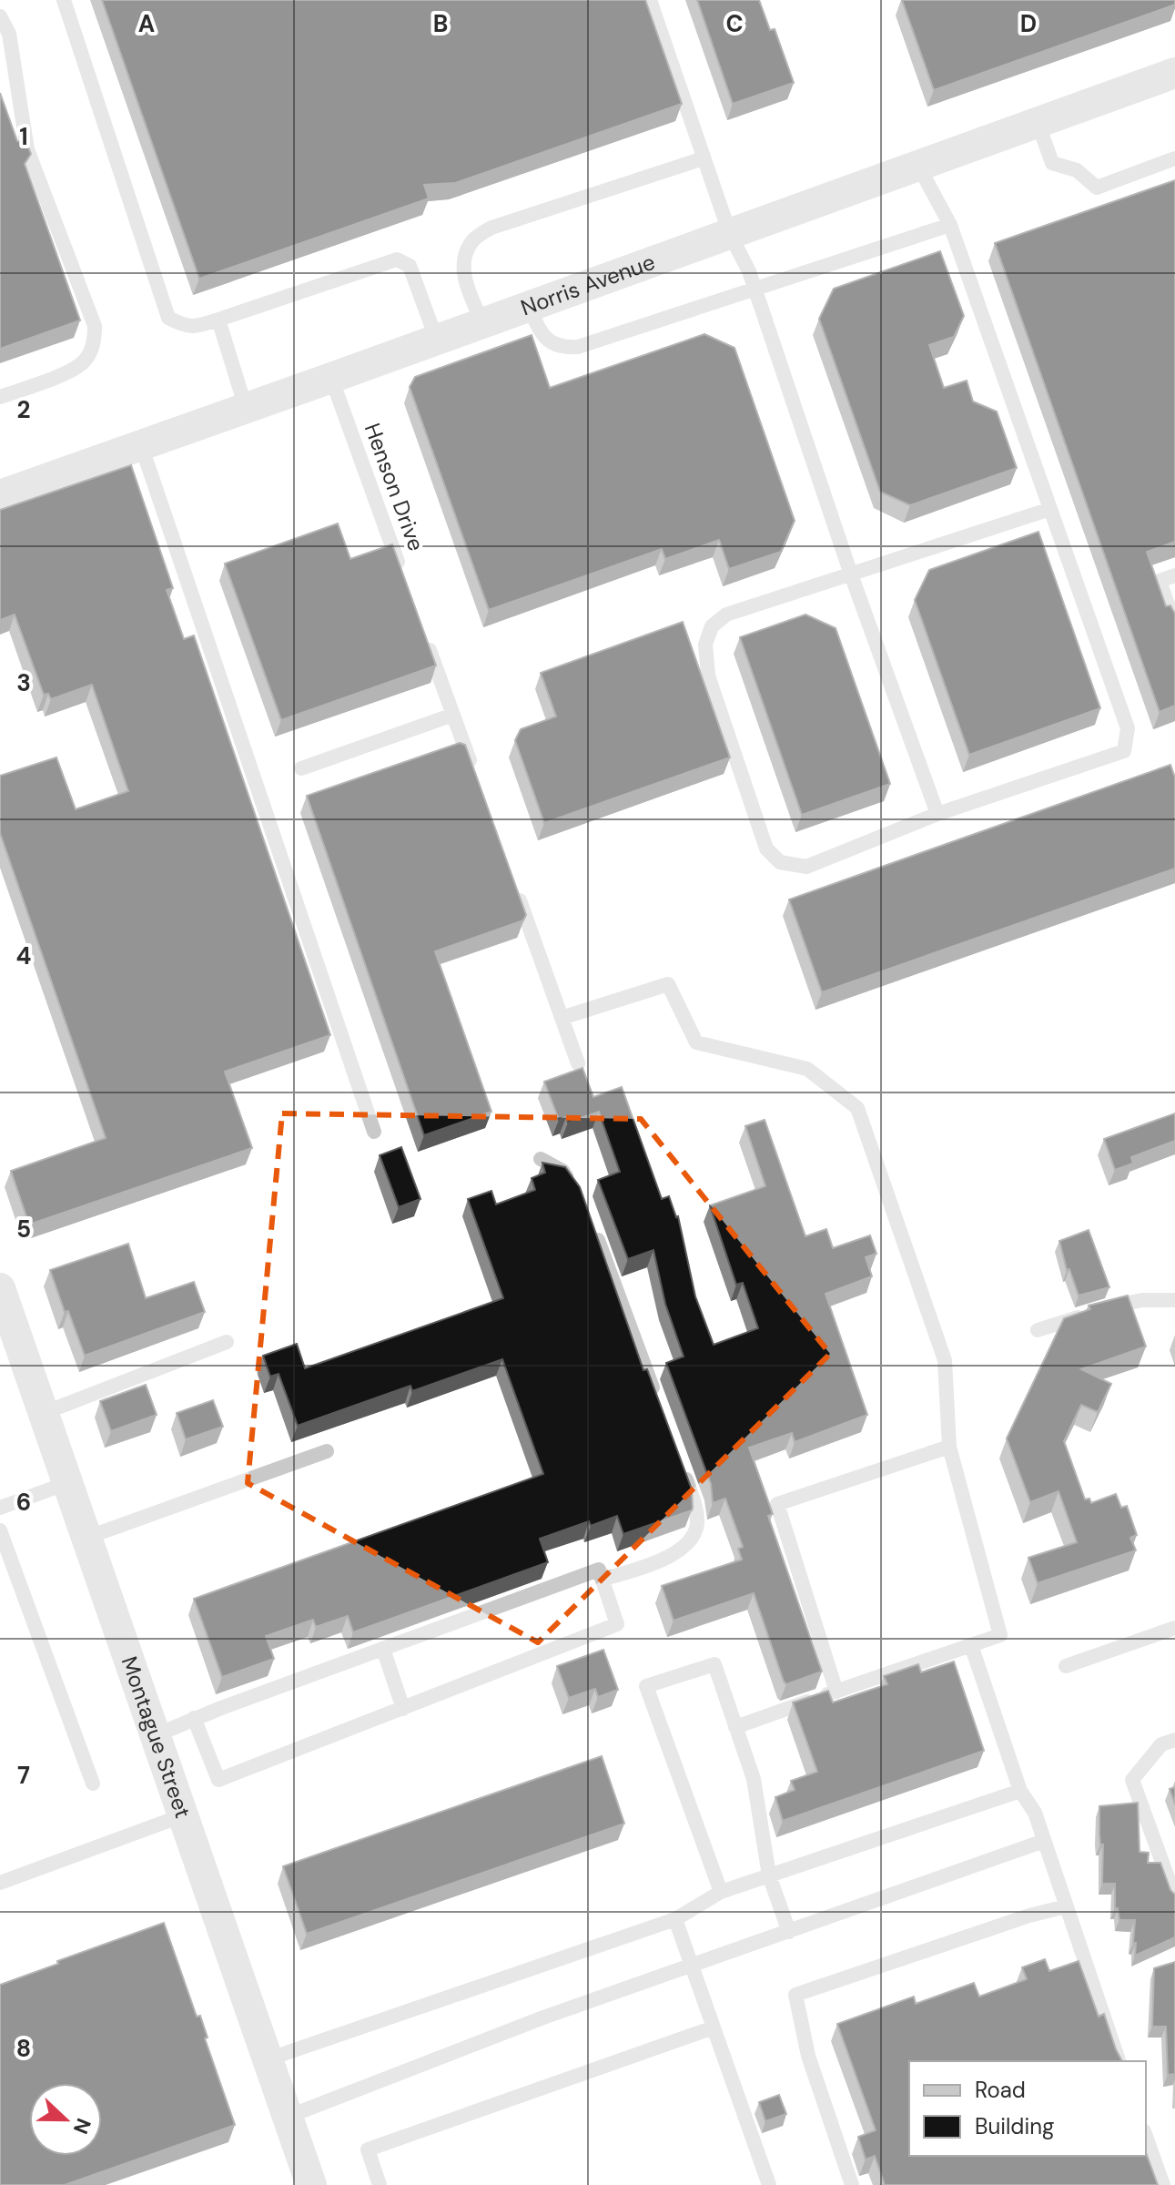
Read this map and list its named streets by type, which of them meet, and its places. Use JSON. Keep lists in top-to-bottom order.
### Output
{
  "streets": {
    "street": ["Norris Avenue", "Montague Street"],
    "lane": ["Henson Drive"]
  },
  "crossings": [
    ["Norris Avenue", "Henson Drive"]
  ],
  "legend": ["Road", "Building"],
  "north": "right",
  "grid": {
    "columns": [
      "A",
      "B",
      "C",
      "D"
    ],
    "rows": [
      "1",
      "2",
      "3",
      "4",
      "5",
      "6",
      "7",
      "8"
    ]
  }
}
